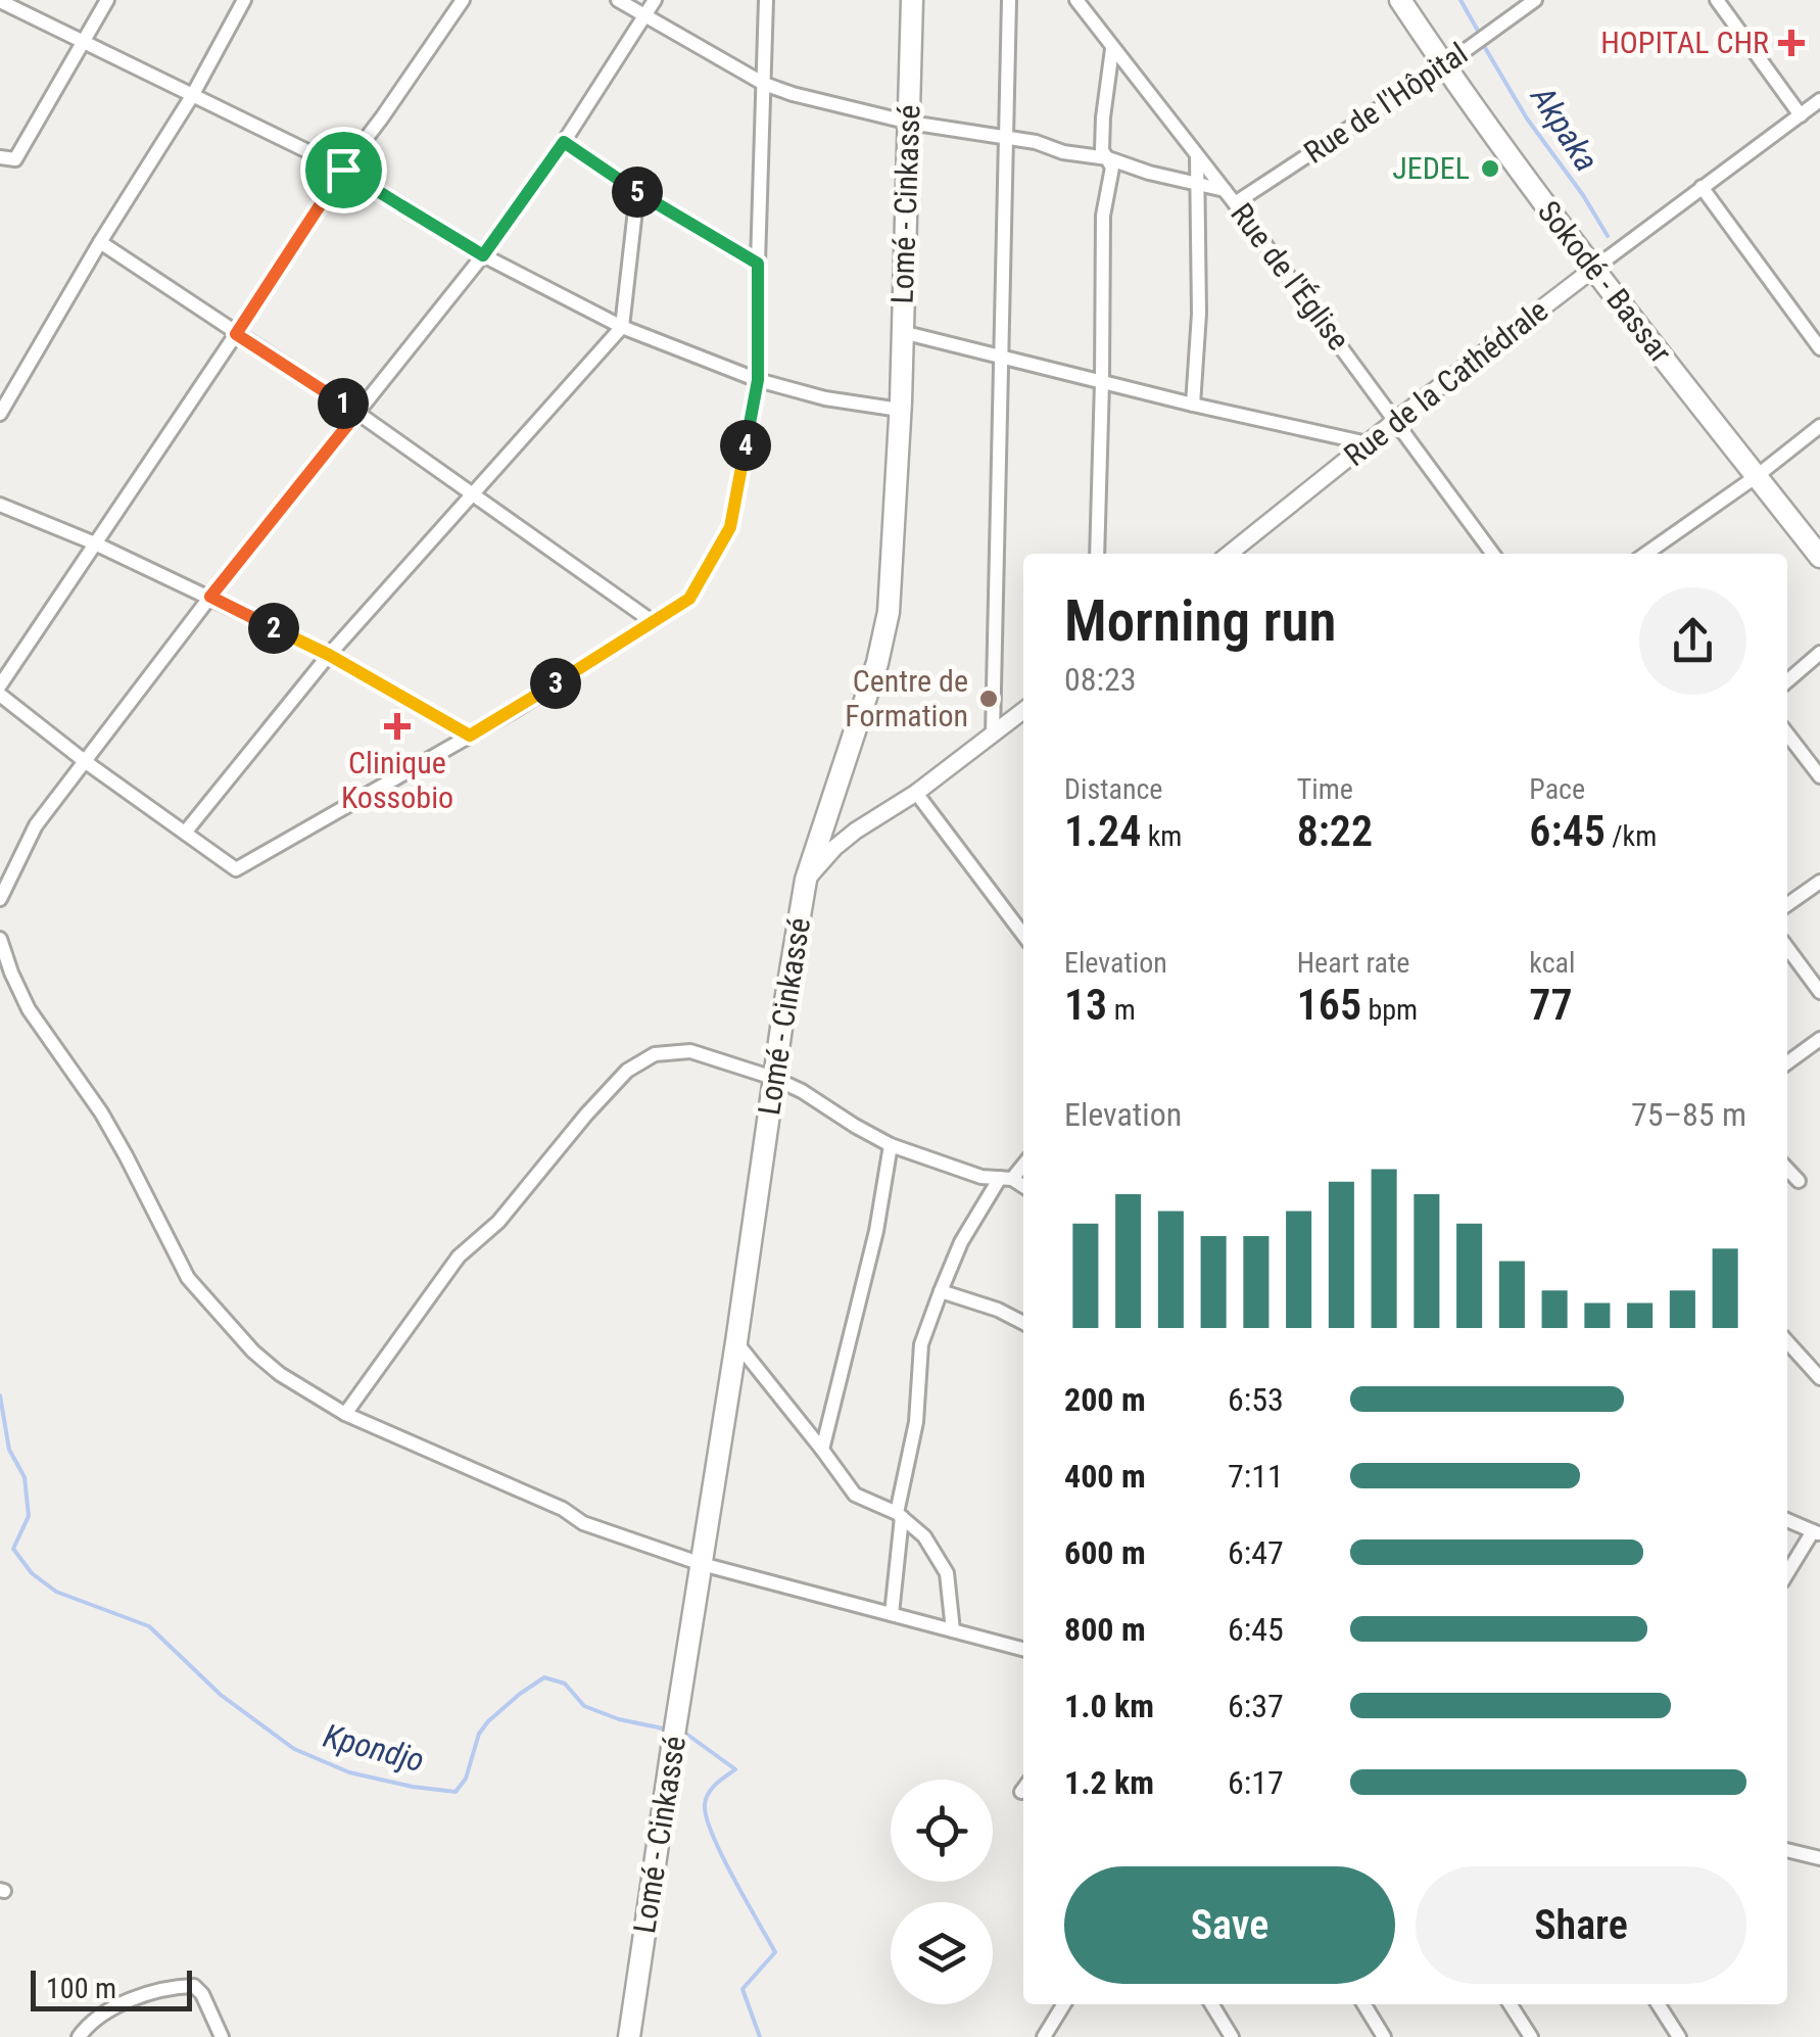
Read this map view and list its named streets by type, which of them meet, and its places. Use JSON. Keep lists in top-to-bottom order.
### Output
{
  "streets": {
    "main road": ["Lomé - Cinkassé", "Sokodé - Bassar"],
    "street": ["Rue de l'Hôpital", "Rue de l'Église", "Rue de la Cathédrale"]
  },
  "crossings": [
    ["Rue de l'Hôpital", "Rue de l'Église"],
    ["Rue de l'Hôpital", "Sokodé - Bassar"],
    ["Rue de l'Église", "Rue de la Cathédrale"],
    ["Sokodé - Bassar", "Rue de la Cathédrale"]
  ],
  "water": ["Akpaka", "Kpondjo"],
  "places": {
    "health": ["HOPITAL CHR", "Clinique Kossobio"],
    "other": ["JEDEL", "Centre de Formation"]
  },
  "scale_bar": "100 m",
  "page": {
    "pins": [
      "5",
      "1",
      "4",
      "2",
      "3"
    ],
    "heading": ["Morning run", "08:23"],
    "stats": [
      ["Distance", "1.24 km"],
      ["Time", "8:22"],
      ["Pace", "6:45 /km"],
      ["Elevation", "13 m"],
      ["Heart rate", "165 bpm"],
      ["kcal", "77"]
    ],
    "chart": ["Elevation", "75–85 m"],
    "list": [
      {
        "name": "200 m",
        "note": "6:53"
      },
      {
        "name": "400 m",
        "note": "7:11"
      },
      {
        "name": "600 m",
        "note": "6:47"
      },
      {
        "name": "800 m",
        "note": "6:45"
      },
      {
        "name": "1.0 km",
        "note": "6:37"
      },
      {
        "name": "1.2 km",
        "note": "6:17"
      }
    ],
    "buttons": ["Save", "Share"],
    "scale": "100 m"
  }
}
